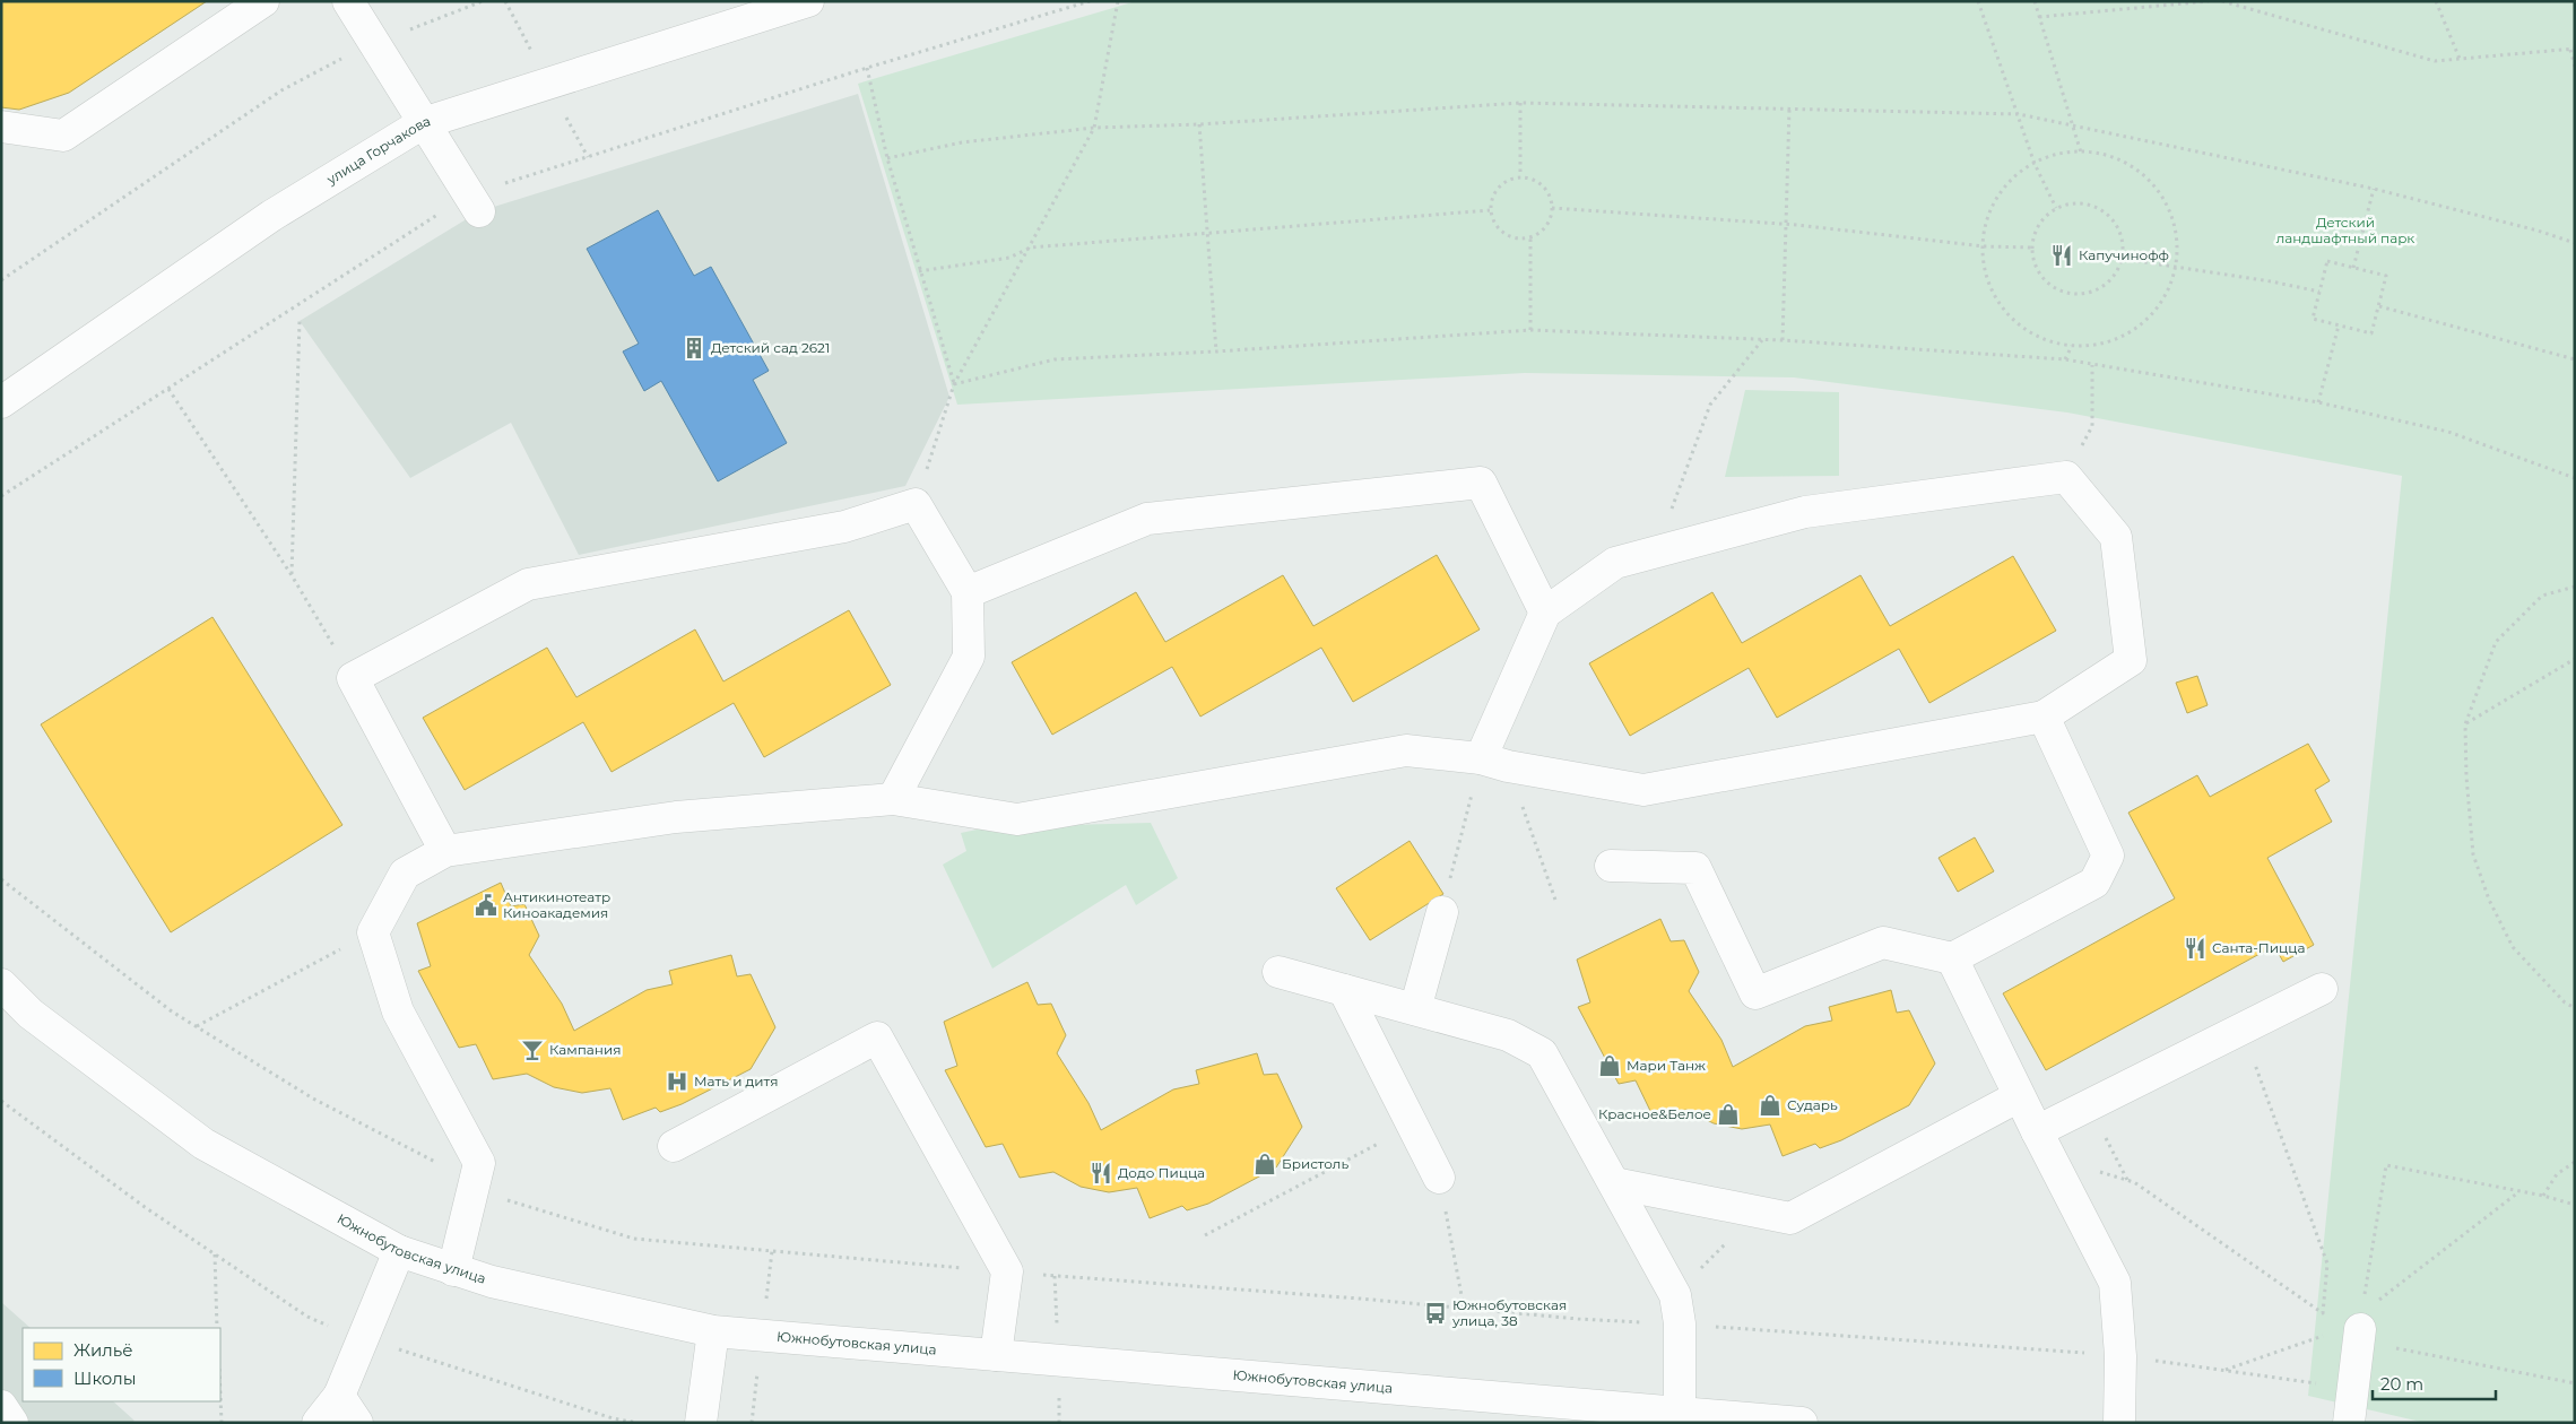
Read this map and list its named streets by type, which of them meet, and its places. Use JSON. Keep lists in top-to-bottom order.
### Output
{
  "streets": {
    "street": ["улица Горчакова", "Южнобутовская улица"]
  },
  "parks": ["Детский ландшафтный парк"],
  "places": {
    "restaurant": ["Капучинофф", "Санта-Пицца", "Додо Пицца"],
    "building": ["Детский сад 2621"],
    "public building": ["Антикинотеатр Киноакадемия"],
    "bar": ["Кампания"],
    "shop": [
      "Мари Танж",
      "Сударь",
      "Красное&Белое",
      "Бристоль"
    ],
    "hospital": ["Мать и дитя"],
    "bus stop": ["Южнобутовская улица, 38"]
  },
  "legend": ["Жильё", "Школы"],
  "scale_bar": "20 m"
}
